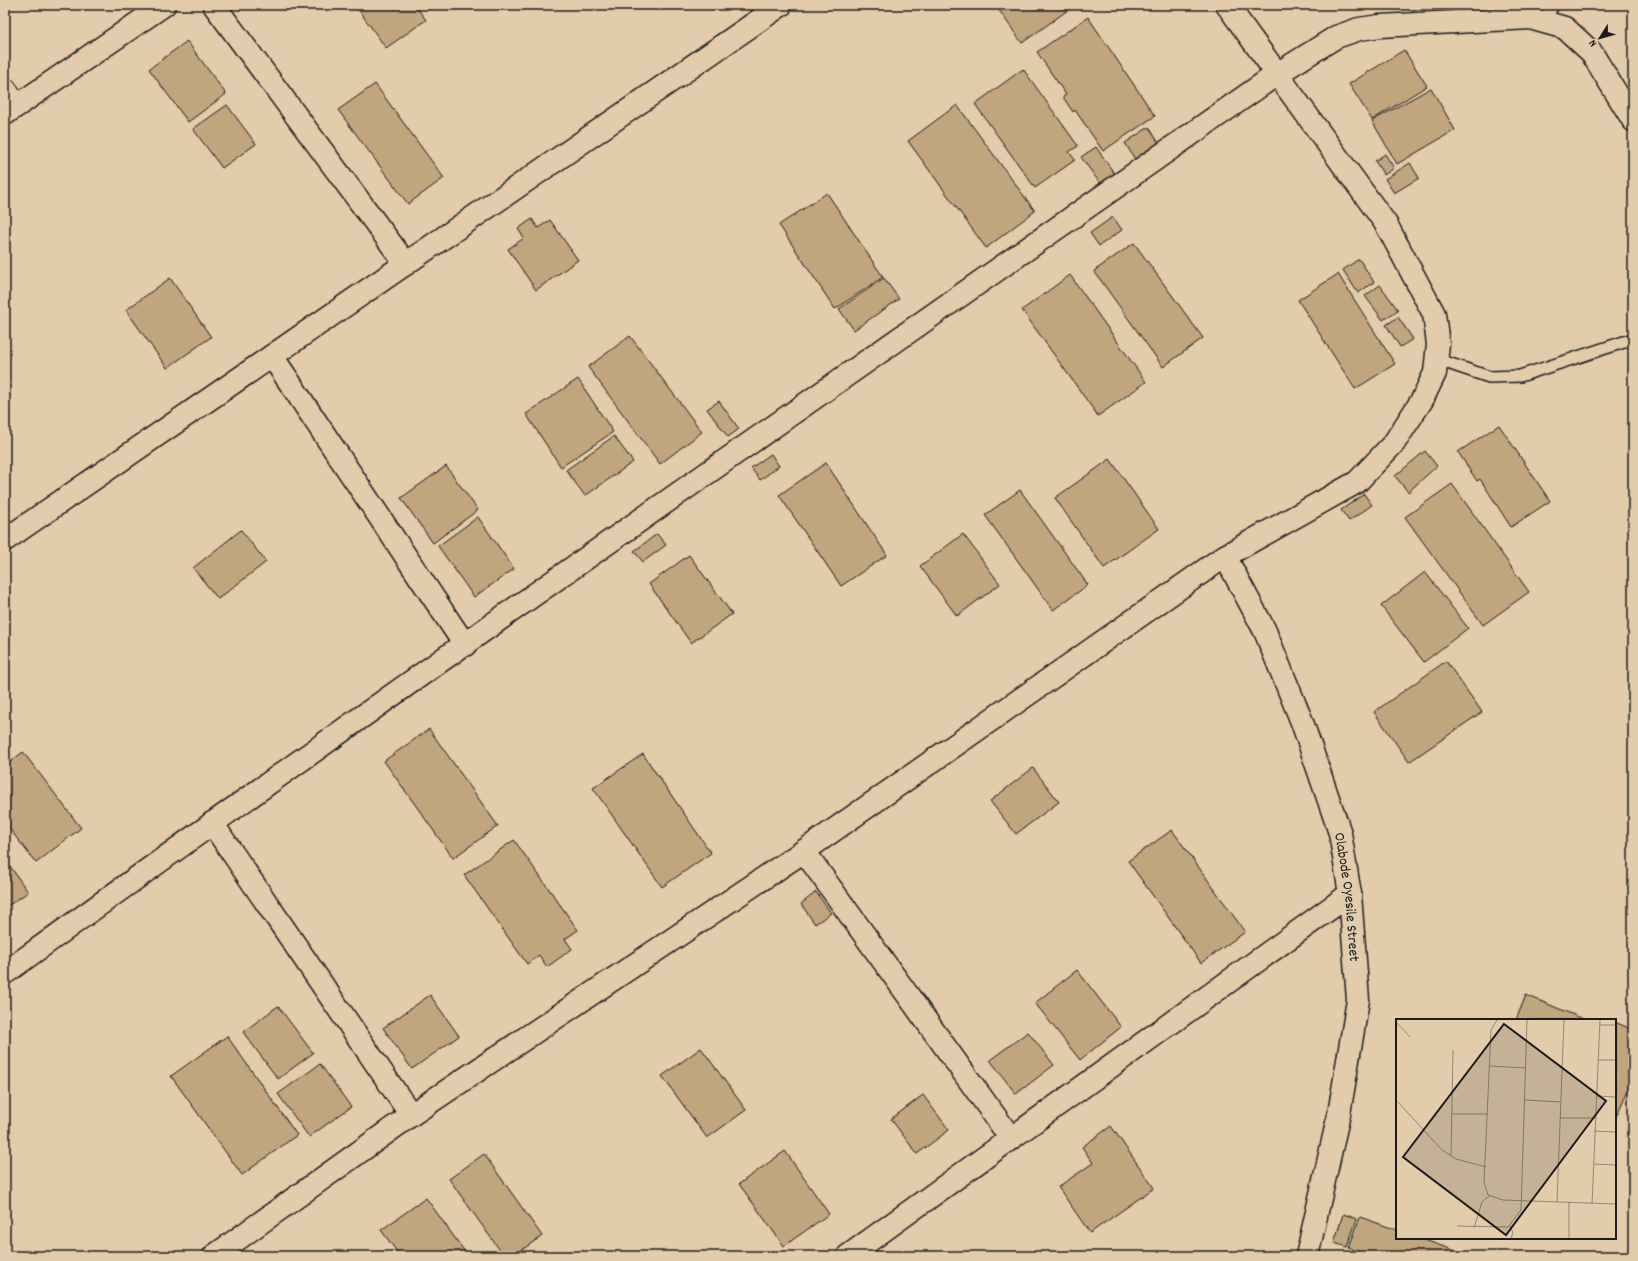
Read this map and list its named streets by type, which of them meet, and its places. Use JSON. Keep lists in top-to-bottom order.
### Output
{
  "streets": {
    "street": ["Olabode Oyesile Street"]
  },
  "north": "bottom left"
}
